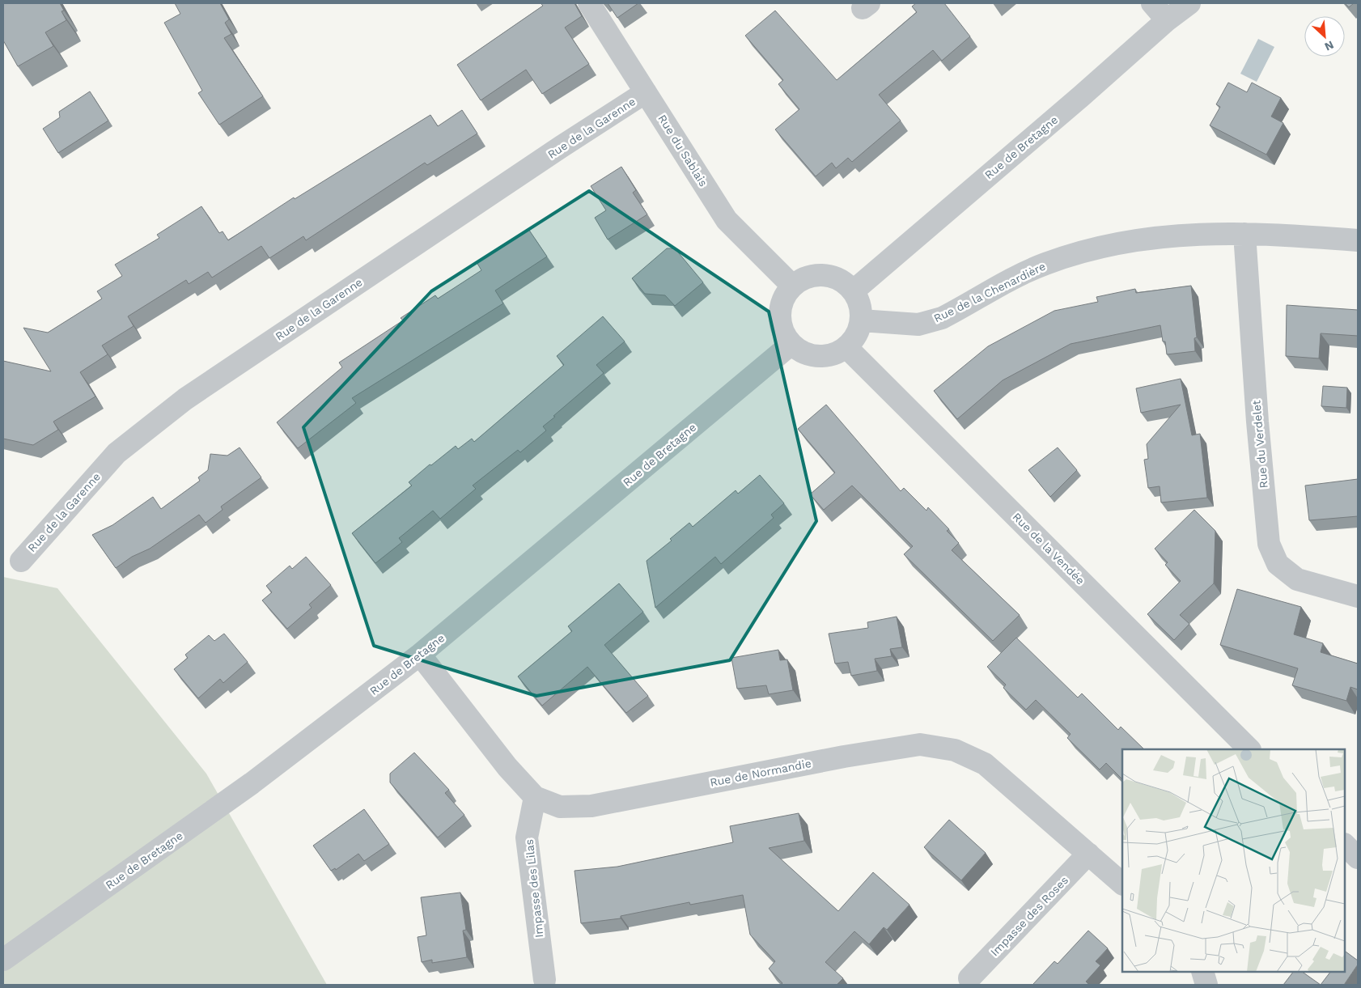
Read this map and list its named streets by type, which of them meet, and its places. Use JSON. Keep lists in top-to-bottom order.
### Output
{
  "streets": {
    "street": [
      "Rue de la Garenne",
      "Rue de Bretagne",
      "Rue du Sablais",
      "Rue de la Chenardière",
      "Rue du Verdelet",
      "Rue de la Vendée",
      "Rue de Normandie",
      "Impasse des Lilas",
      "Impasse des Roses"
    ]
  },
  "crossings": [
    ["Rue de la Garenne", "Rue du Sablais"],
    ["Rue de Bretagne", "Rue du Sablais"],
    ["Rue de Bretagne", "Rue de la Chenardière"],
    ["Rue de Bretagne", "Rue de la Vendée"],
    ["Rue de Bretagne", "Rue de Normandie"],
    ["Rue du Sablais", "Rue de la Chenardière"],
    ["Rue du Sablais", "Rue de la Vendée"],
    ["Rue de la Chenardière", "Rue du Verdelet"],
    ["Rue de la Chenardière", "Rue de la Vendée"],
    ["Rue de Normandie", "Impasse des Lilas"],
    ["Rue de Normandie", "Impasse des Roses"]
  ],
  "north": "bottom right"
}
